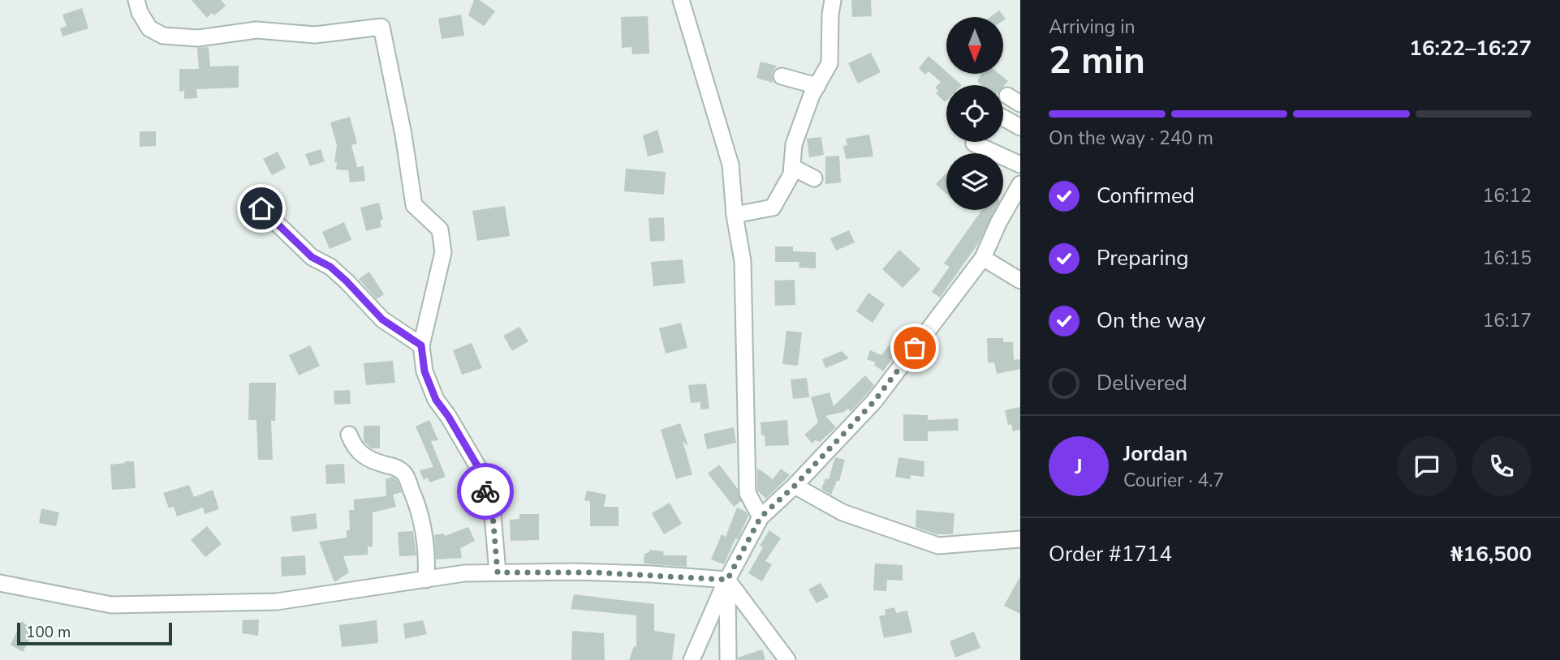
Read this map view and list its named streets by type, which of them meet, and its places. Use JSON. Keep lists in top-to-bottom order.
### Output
{
  "scale_bar": "100 m",
  "north": "bottom",
  "page": {
    "heading": ["2 min", "Arriving in", "16:22–16:27"],
    "panel": [
      "Jordan",
      "Courier · 4.7",
      "Order #1714",
      "₦16,500"
    ],
    "bar": "On the way · 240 m",
    "list": [
      ["Confirmed", "16:12"],
      ["Preparing", "16:15"],
      ["On the way", "16:17"],
      "Delivered"
    ],
    "round": "J",
    "scale": "100 m"
  }
}
